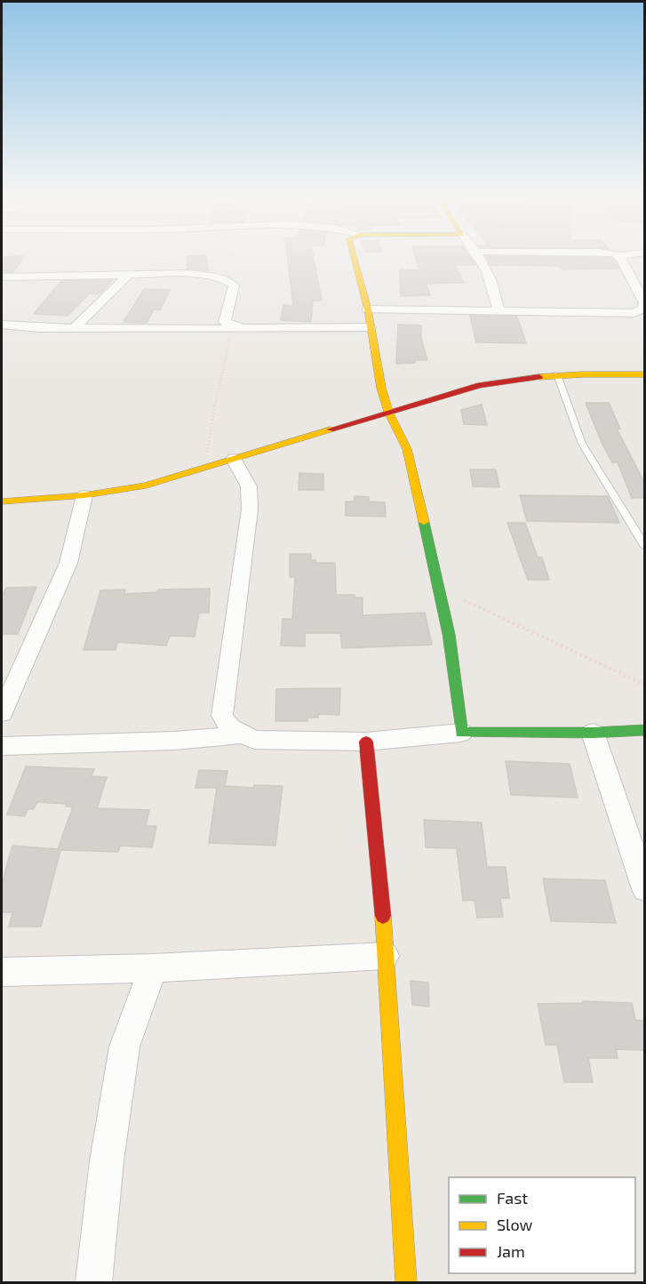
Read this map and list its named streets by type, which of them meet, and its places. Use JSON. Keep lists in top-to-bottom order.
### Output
{
  "legend": ["Fast", "Slow", "Jam"]
}
